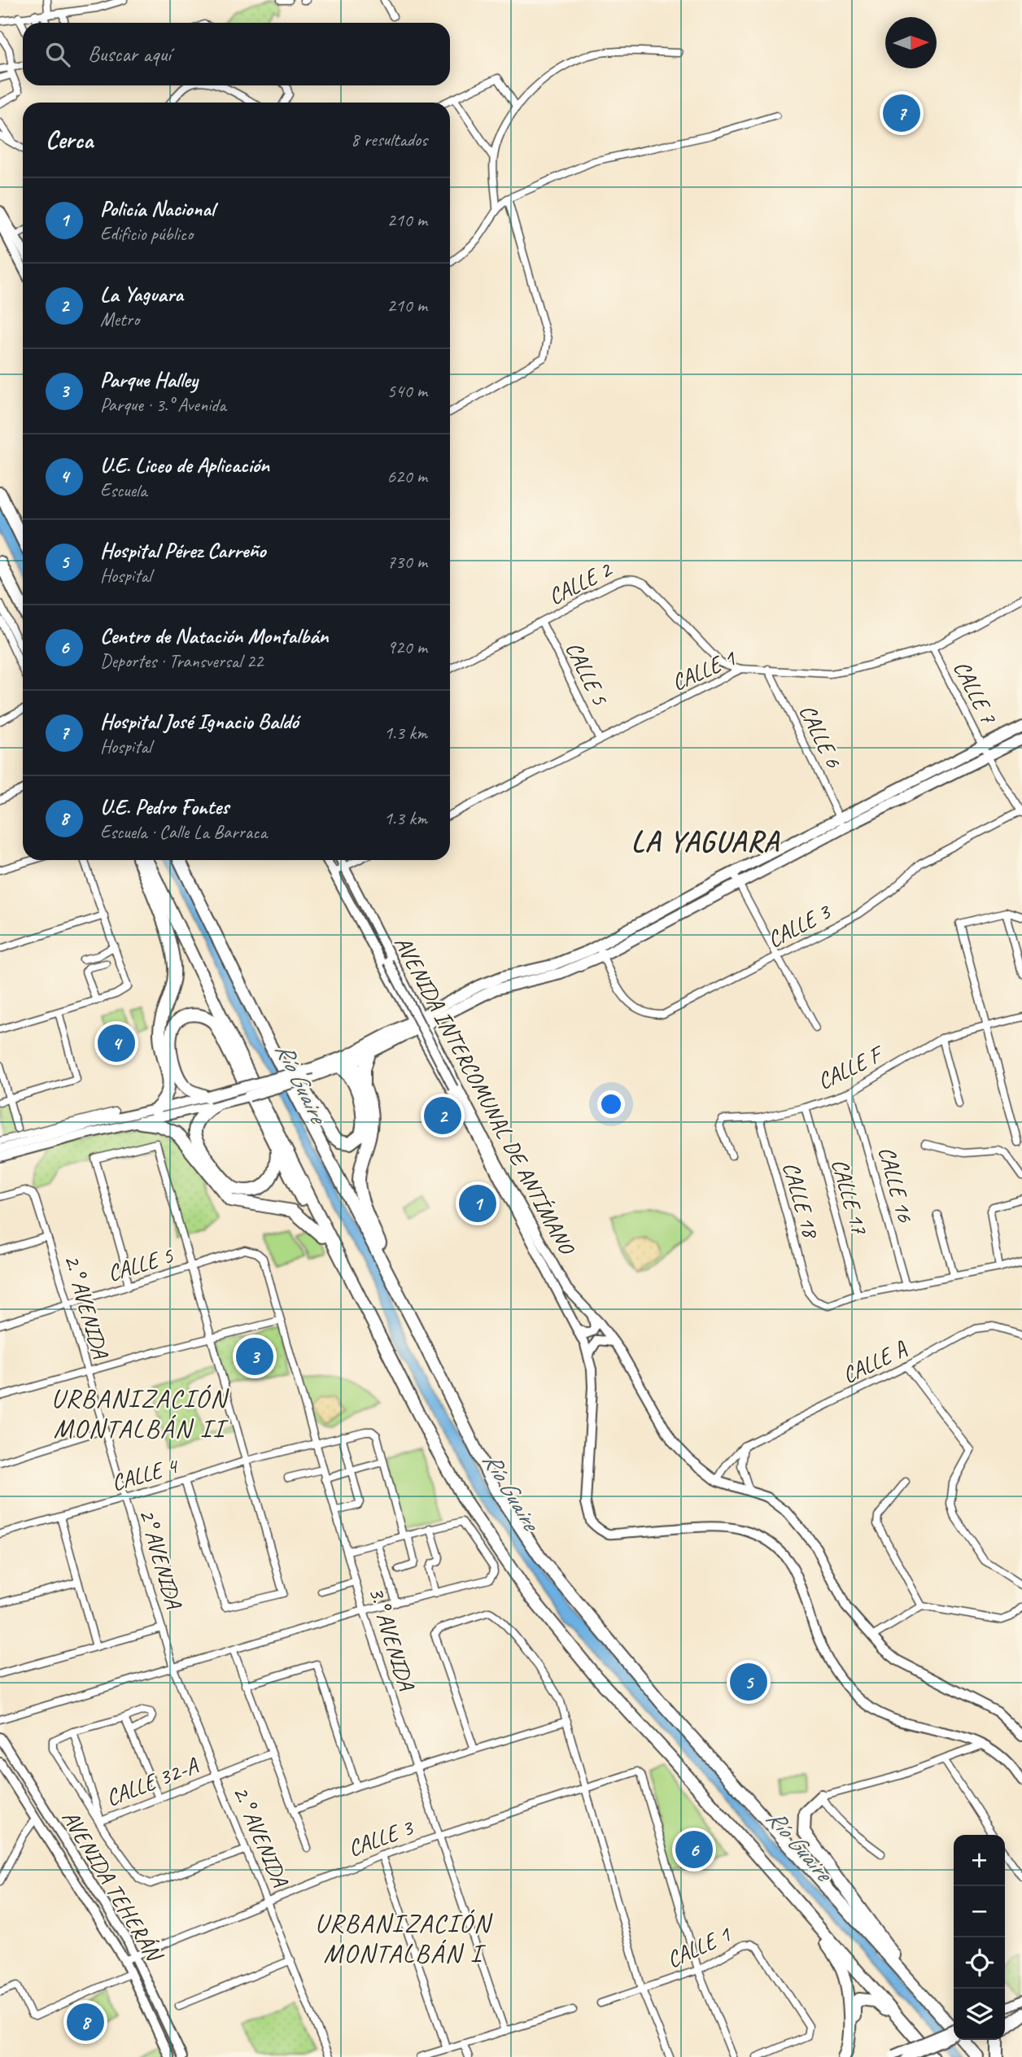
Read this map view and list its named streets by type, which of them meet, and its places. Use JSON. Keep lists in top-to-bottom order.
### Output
{
  "streets": {
    "main road": ["AVENIDA INTERCOMUNAL DE ANTÍMANO", "AVENIDA TEHERÁN"],
    "street": [
      "CALLE 2",
      "CALLE 1",
      "CALLE 5",
      "CALLE 7",
      "CALLE 6",
      "CALLE 3",
      "CALLE F",
      "CALLE 16",
      "CALLE 17",
      "CALLE 18",
      "2.° AVENIDA",
      "CALLE A",
      "CALLE 4",
      "2° AVENIDA",
      "3.° AVENIDA",
      "CALLE 32-A"
    ]
  },
  "crossings": [
    ["CALLE 2", "CALLE 1"],
    ["CALLE 2", "CALLE 5"],
    ["CALLE 1", "CALLE 5"],
    ["CALLE 1", "CALLE 7"],
    ["CALLE 1", "CALLE 6"],
    ["CALLE 1", "CALLE 3"],
    ["CALLE 5", "2.° AVENIDA"],
    ["CALLE 5", "3.° AVENIDA"],
    ["CALLE 7", "CALLE 3"],
    ["CALLE 3", "2.° AVENIDA"],
    ["CALLE 3", "3.° AVENIDA"],
    ["CALLE 3", "AVENIDA TEHERÁN"],
    ["CALLE F", "CALLE 16"],
    ["CALLE F", "CALLE 17"],
    ["CALLE F", "CALLE 18"],
    ["CALLE 17", "CALLE 18"],
    ["2.° AVENIDA", "CALLE 4"],
    ["2.° AVENIDA", "2° AVENIDA"],
    ["2.° AVENIDA", "CALLE 32-A"],
    ["CALLE 4", "2° AVENIDA"],
    ["CALLE 4", "3.° AVENIDA"]
  ],
  "districts": ["LA YAGUARA", "URBANIZACIÓN MONTALBÁN II", "URBANIZACIÓN MONTALBÁN I"],
  "water": ["Río Guaire"],
  "north": "right",
  "page": {
    "search": "Buscar aquí",
    "pins": [
      "7",
      "4",
      "2",
      "1",
      "3",
      "5",
      "6",
      "8"
    ],
    "heading": ["Cerca", "8 resultados"],
    "list": [
      {
        "mark": "1",
        "name": "Policía Nacional",
        "note": "Edificio público",
        "value": "210 m"
      },
      {
        "mark": "2",
        "name": "La Yaguara",
        "note": "Metro",
        "value": "210 m"
      },
      {
        "mark": "3",
        "name": "Parque Halley",
        "note": "Parque · 3.° Avenida",
        "value": "540 m"
      },
      {
        "mark": "4",
        "name": "U.E. Liceo de Aplicación",
        "note": "Escuela",
        "value": "620 m"
      },
      {
        "mark": "5",
        "name": "Hospital Pérez Carreño",
        "note": "Hospital",
        "value": "730 m"
      },
      {
        "mark": "6",
        "name": "Centro de Natación Montalbán",
        "note": "Deportes · Transversal 22",
        "value": "920 m"
      },
      {
        "mark": "7",
        "name": "Hospital José Ignacio Baldó",
        "note": "Hospital",
        "value": "1.3 km"
      },
      {
        "mark": "8",
        "name": "U.E. Pedro Fontes",
        "note": "Escuela · Calle La Barraca",
        "value": "1.3 km"
      }
    ],
    "map_buttons": ["+", "−"]
  }
}
